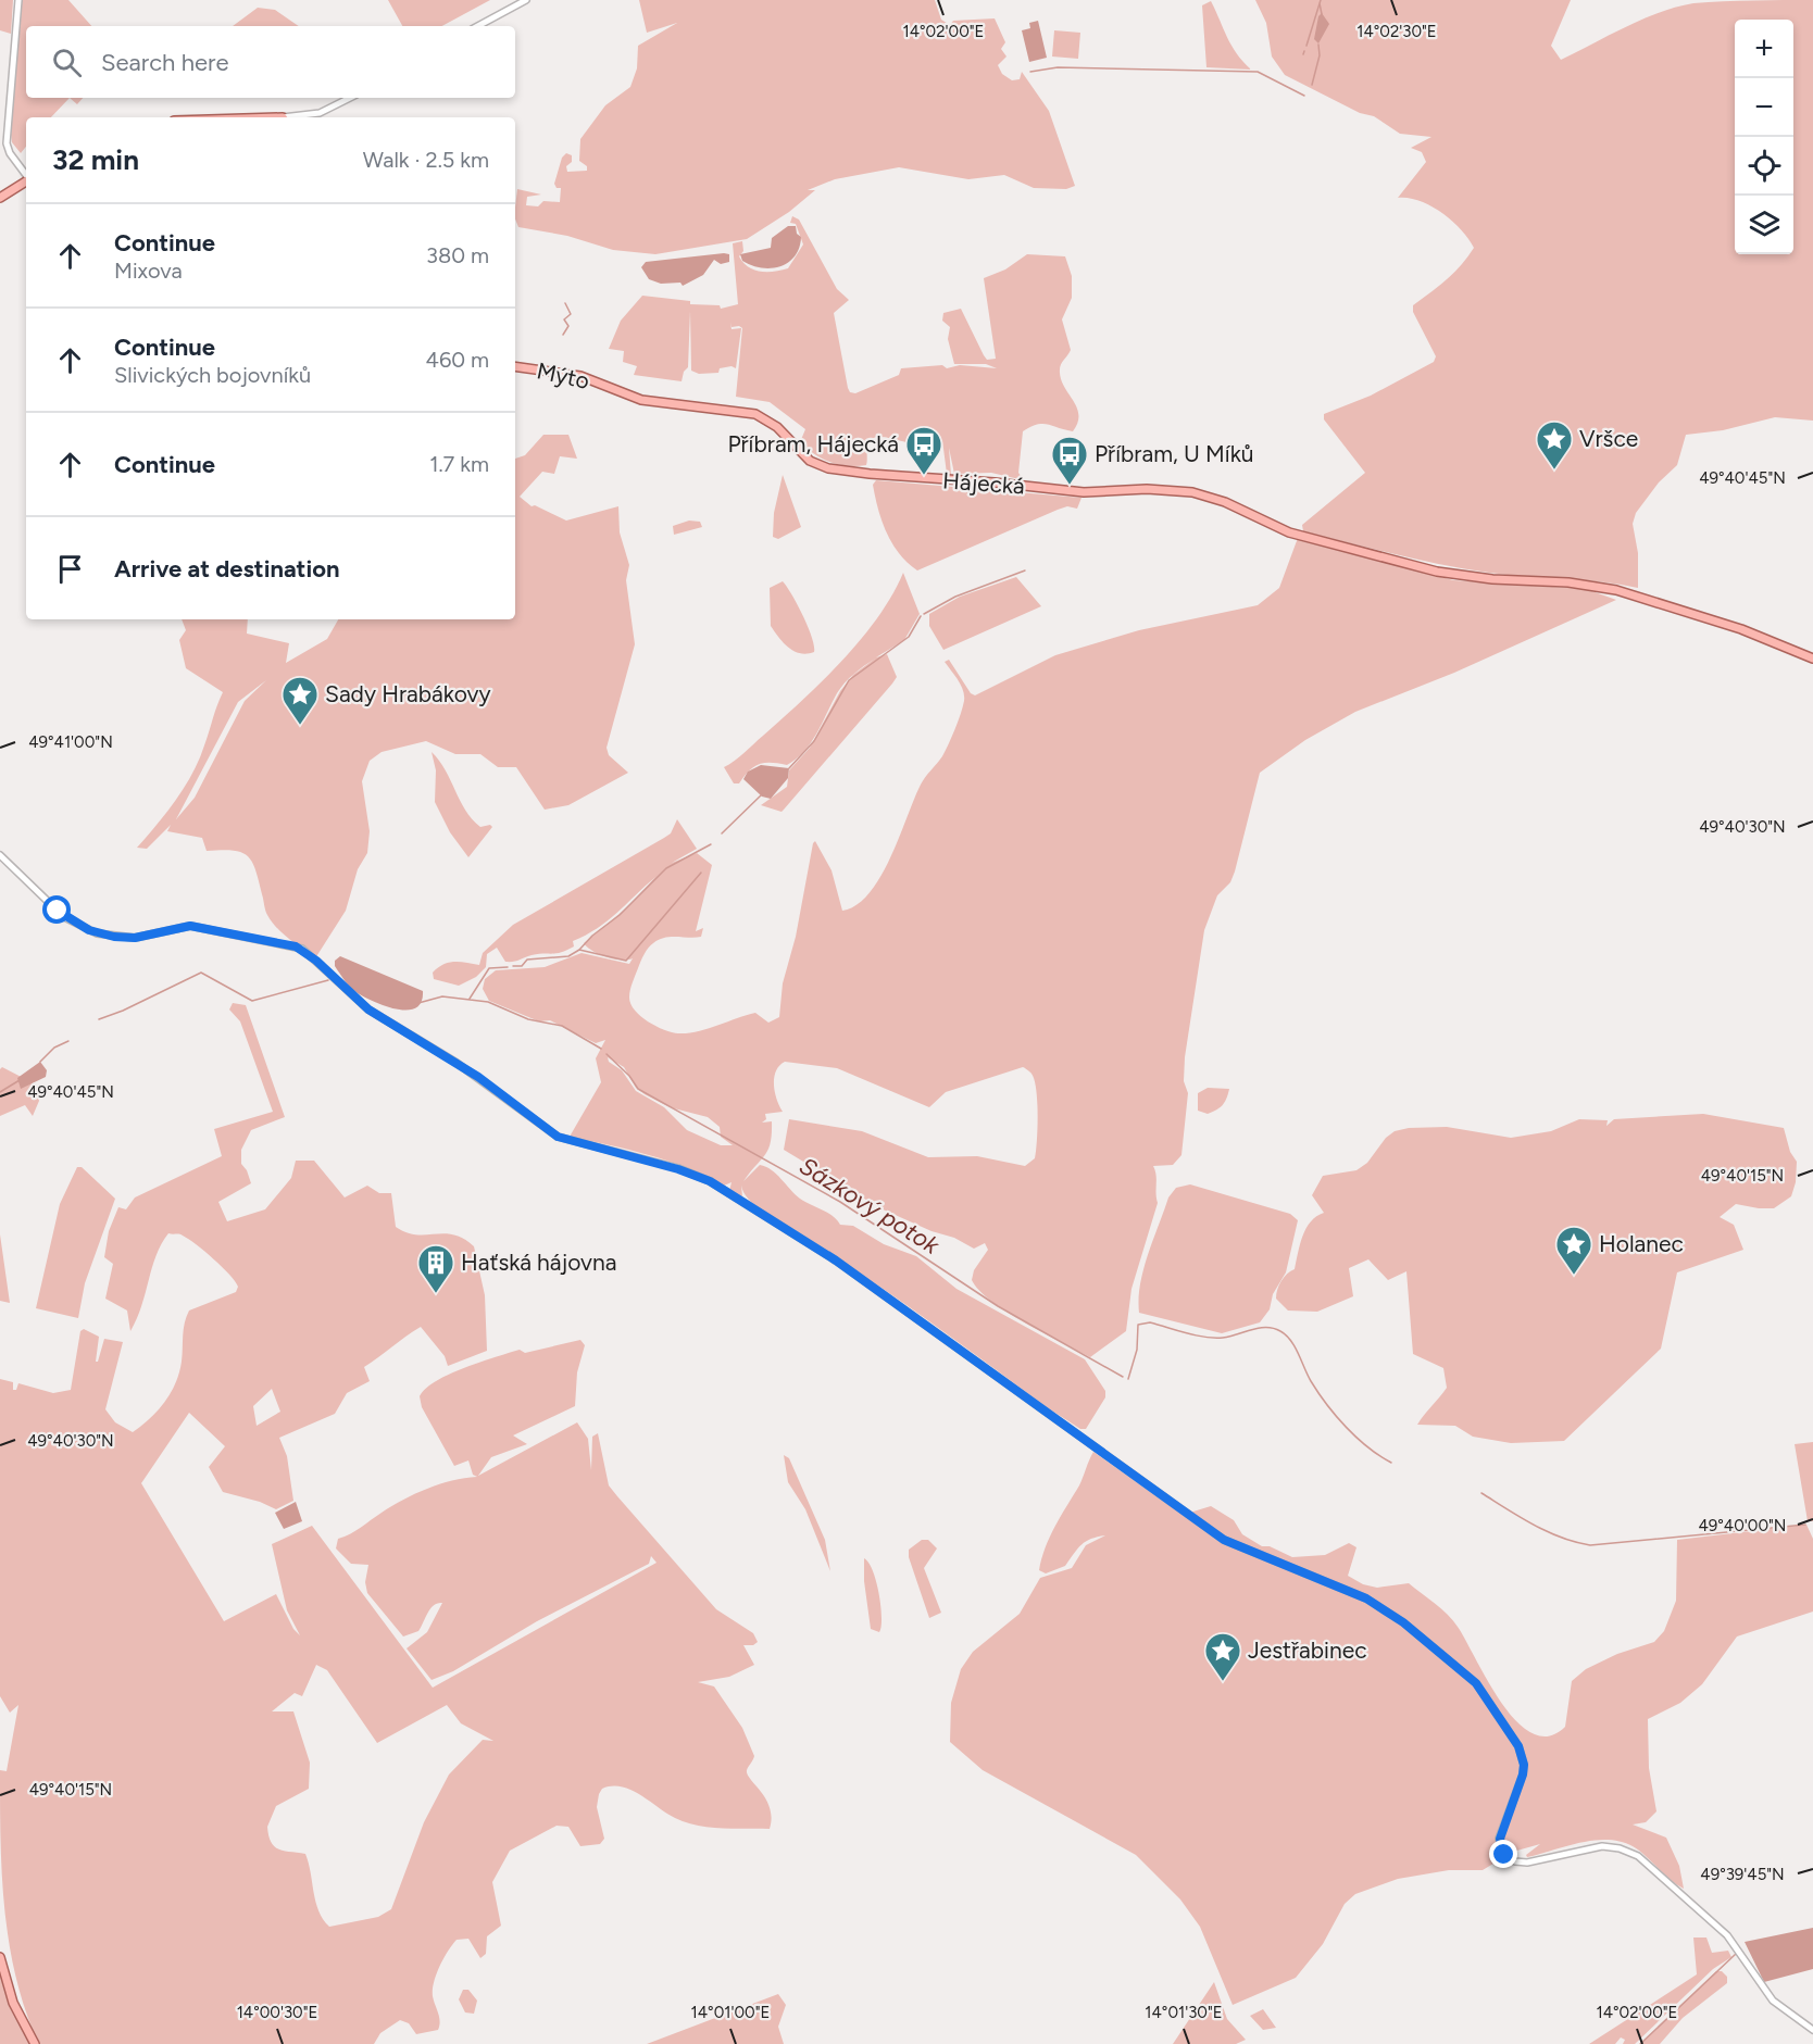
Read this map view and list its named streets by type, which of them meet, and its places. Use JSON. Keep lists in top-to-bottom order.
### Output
{
  "streets": {
    "main road": ["Mýto", "Hájecká"]
  },
  "crossings": [
    ["Mýto", "Hájecká"]
  ],
  "water": ["Sázkový potok"],
  "places": {
    "place": [
      "Vršce",
      "Sady Hrabákovy",
      "Holanec",
      "Jestřabinec"
    ],
    "bus stop": ["Příbram, Hájecká", "Příbram, U Míků"],
    "building": ["Haťská hájovna"]
  },
  "page": {
    "map_buttons": ["+", "−"],
    "search": "Search here",
    "heading": ["32 min", "Walk · 2.5 km"],
    "list": [
      ["Continue", "Mixova", "380 m"],
      ["Continue", "Slivických bojovníků", "460 m"],
      ["Continue", "1.7 km"],
      "Arrive at destination"
    ]
  },
  "coordinates": [
    "14°02'00\"E",
    "14°02'30\"E",
    "49°40'45\"N",
    "49°41'00\"N",
    "49°40'30\"N",
    "49°40'15\"N",
    "49°40'00\"N",
    "49°39'45\"N",
    "14°00'30\"E",
    "14°01'00\"E",
    "14°01'30\"E"
  ]
}
